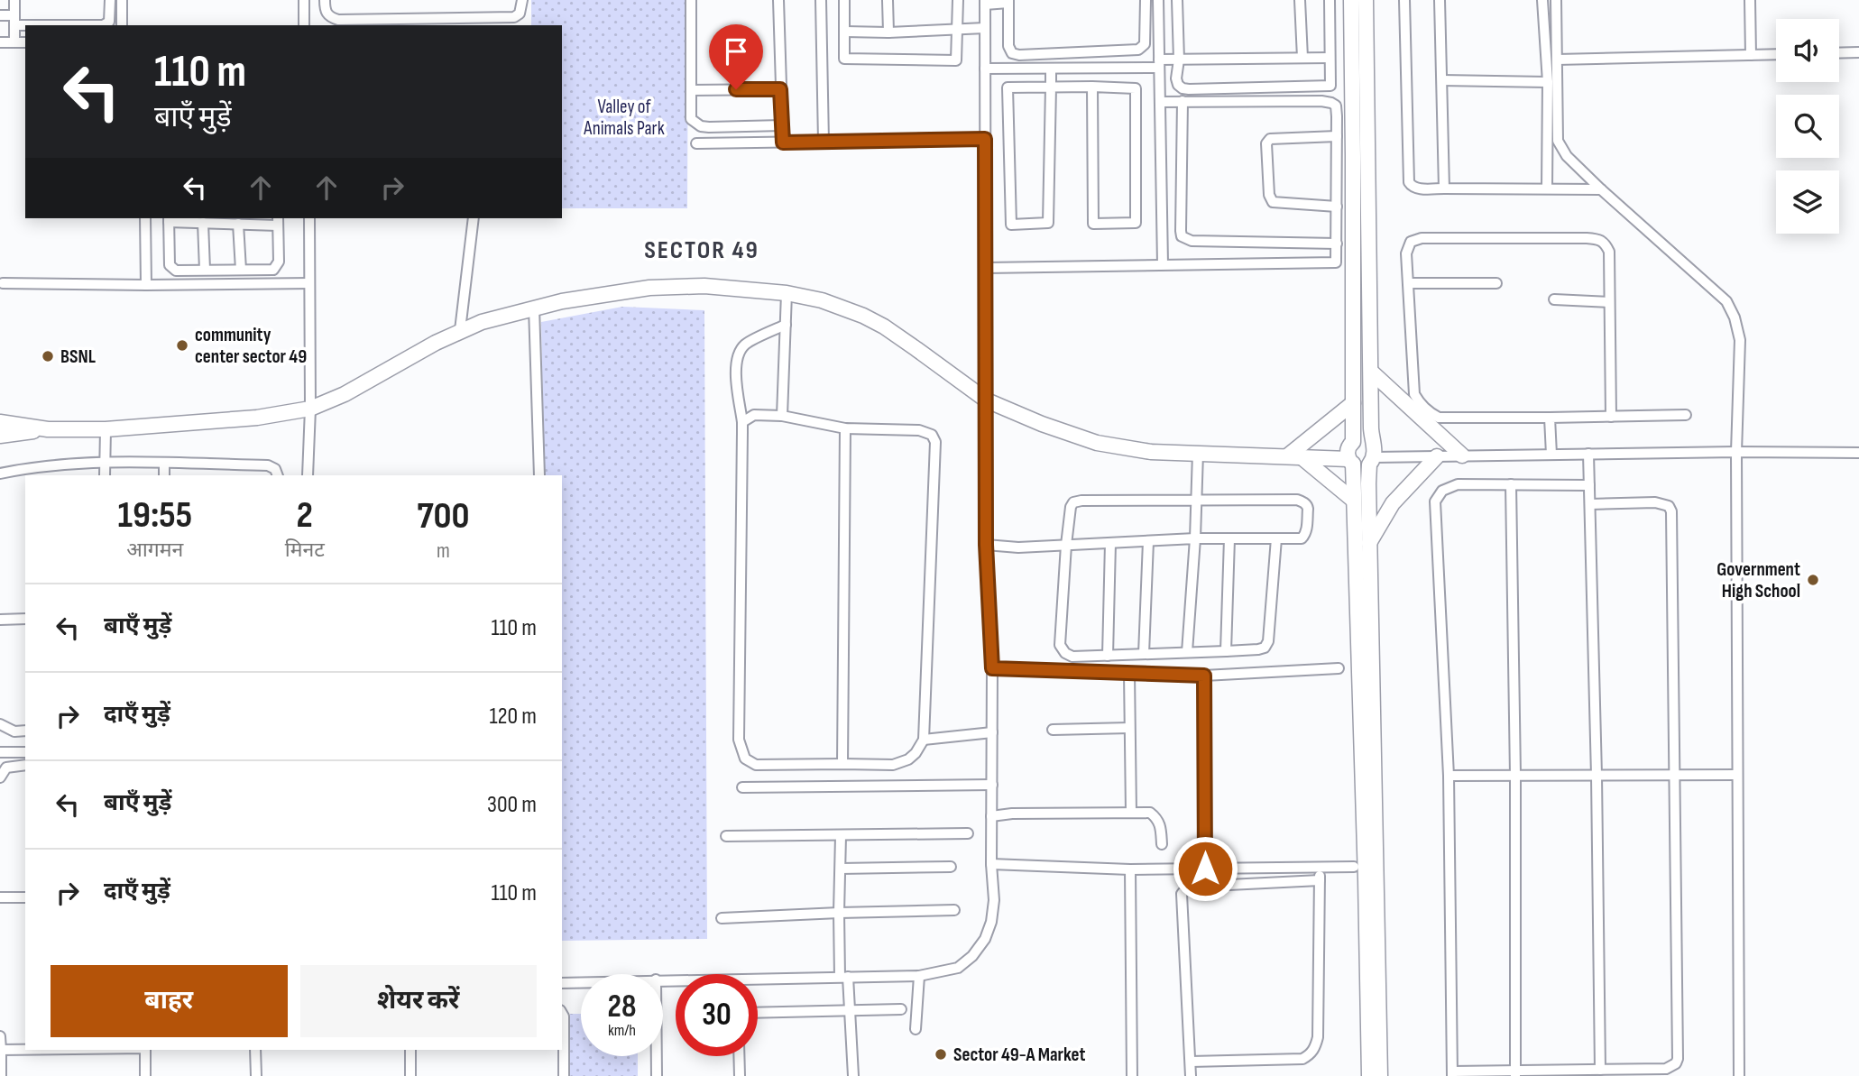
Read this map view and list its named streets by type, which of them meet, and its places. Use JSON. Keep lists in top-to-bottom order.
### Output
{
  "districts": ["SECTOR 49"],
  "parks": ["Valley of Animals Park"],
  "places": [
    "community center sector 49",
    "BSNL",
    "Government High School",
    "Sector 49-A Market"
  ],
  "page": {
    "turn": ["110 m", "बाएँ मुड़ें"],
    "eta": [
      "19:55",
      "आगमन",
      "2",
      "मिनट",
      "700",
      "m"
    ],
    "list": [
      {
        "name": "बाएँ मुड़ें",
        "value": "110 m"
      },
      {
        "name": "दाएँ मुड़ें",
        "value": "120 m"
      },
      {
        "name": "बाएँ मुड़ें",
        "value": "300 m"
      },
      {
        "name": "दाएँ मुड़ें",
        "value": "110 m"
      }
    ],
    "buttons": ["बाहर", "शेयर करें"],
    "speed": "28 km/h",
    "limit": "30"
  }
}
